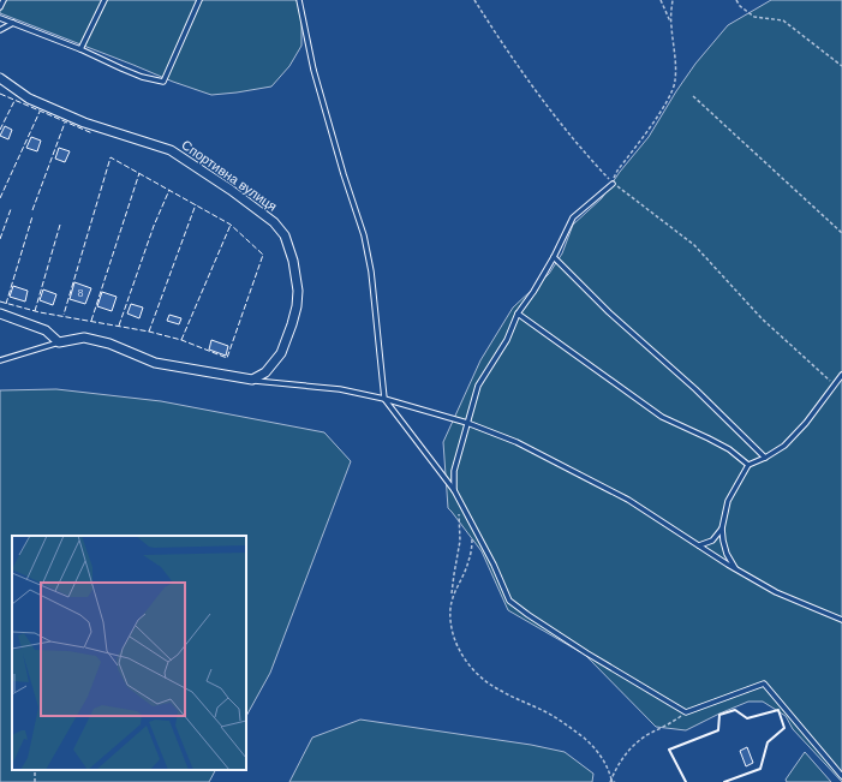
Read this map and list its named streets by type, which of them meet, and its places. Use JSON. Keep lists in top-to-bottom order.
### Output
{
  "streets": {
    "street": ["Спортивна вулиця"]
  },
  "house_numbers": ["8"]
}
